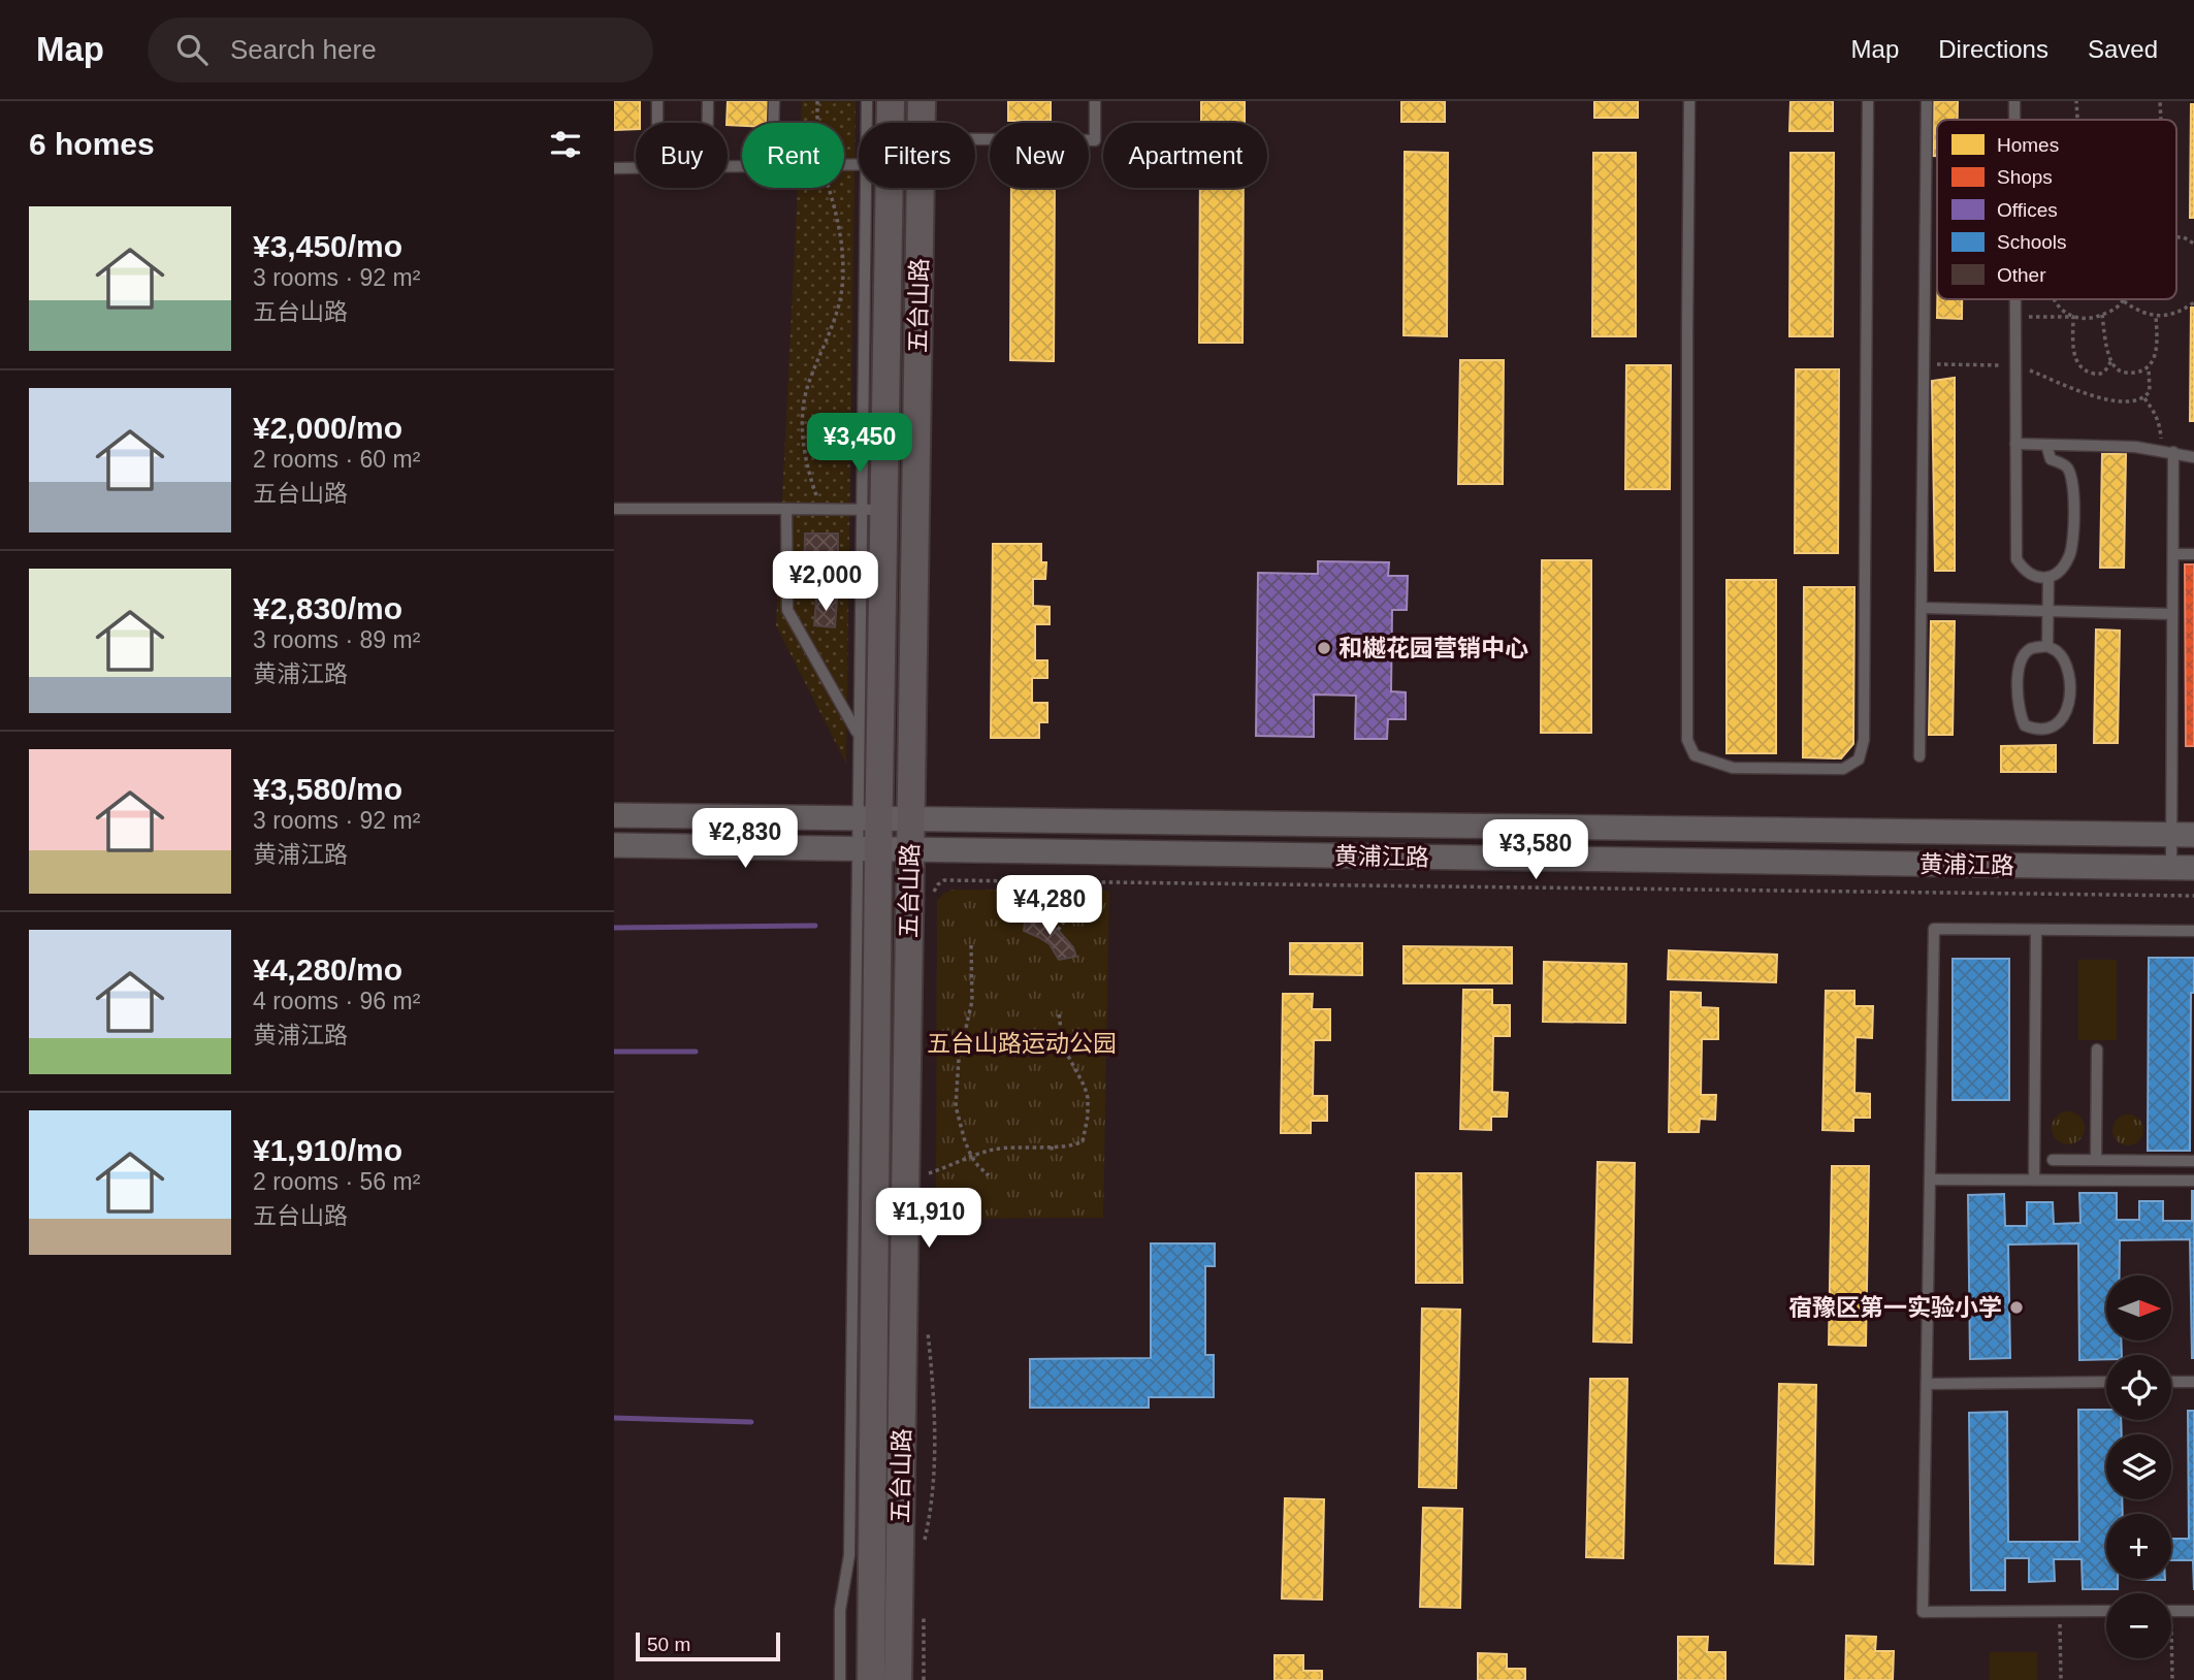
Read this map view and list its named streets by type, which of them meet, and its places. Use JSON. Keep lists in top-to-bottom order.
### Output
{
  "streets": {
    "main road": ["五台山路"],
    "street": ["黄浦江路"]
  },
  "crossings": [
    ["五台山路", "黄浦江路"]
  ],
  "parks": ["五台山路运动公园"],
  "places": ["和樾花园营销中心", "宿豫区第一实验小学"],
  "legend": [
    "Homes",
    "Shops",
    "Offices",
    "Schools",
    "Other"
  ],
  "scale_bar": "50 m",
  "north": "right",
  "page": {
    "header": "Map",
    "search": "Search here",
    "nav": ["Map", "Directions", "Saved"],
    "heading": "6 homes",
    "chip": [
      "Buy",
      "Rent",
      "Filters",
      "New",
      "Apartment"
    ],
    "list": [
      {
        "name": "¥3,450/mo",
        "note": "3 rooms · 92 m² · 五台山路"
      },
      {
        "name": "¥2,000/mo",
        "note": "2 rooms · 60 m² · 五台山路"
      },
      {
        "name": "¥2,830/mo",
        "note": "3 rooms · 89 m² · 黄浦江路"
      },
      {
        "name": "¥3,580/mo",
        "note": "3 rooms · 92 m² · 黄浦江路"
      },
      {
        "name": "¥4,280/mo",
        "note": "4 rooms · 96 m² · 黄浦江路"
      },
      {
        "name": "¥1,910/mo",
        "note": "2 rooms · 56 m² · 五台山路"
      }
    ],
    "price": [
      "¥3,450",
      "¥2,000",
      "¥2,830",
      "¥3,580",
      "¥4,280",
      "¥1,910"
    ],
    "map_buttons": ["+", "−"],
    "scale": "50 m"
  }
}
